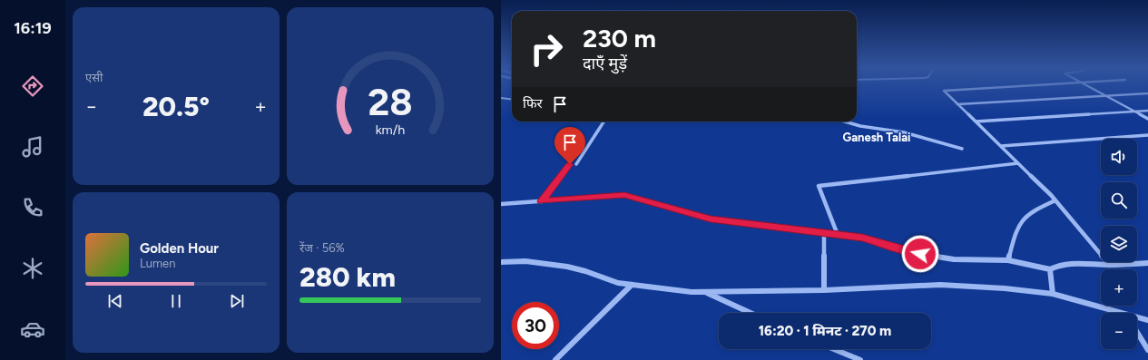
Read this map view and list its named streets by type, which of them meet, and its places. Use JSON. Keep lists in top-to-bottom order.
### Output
{
  "districts": ["Ganesh Talai"],
  "page": {
    "tabs": "16:19",
    "tile": [
      "एसी",
      ["रेंज · 56%", "280 km"]
    ],
    "turn": ["230 m", "दाएँ मुड़ें"],
    "then": "फिर",
    "heat": ["−", "20.5°", "+"],
    "map_buttons": ["+", "−"],
    "song": ["Golden Hour", "Lumen"],
    "limit": "30",
    "trip": "16:20 · 1 मिनट · 270 m",
    "gauge": ["28", "km/h"]
  }
}
